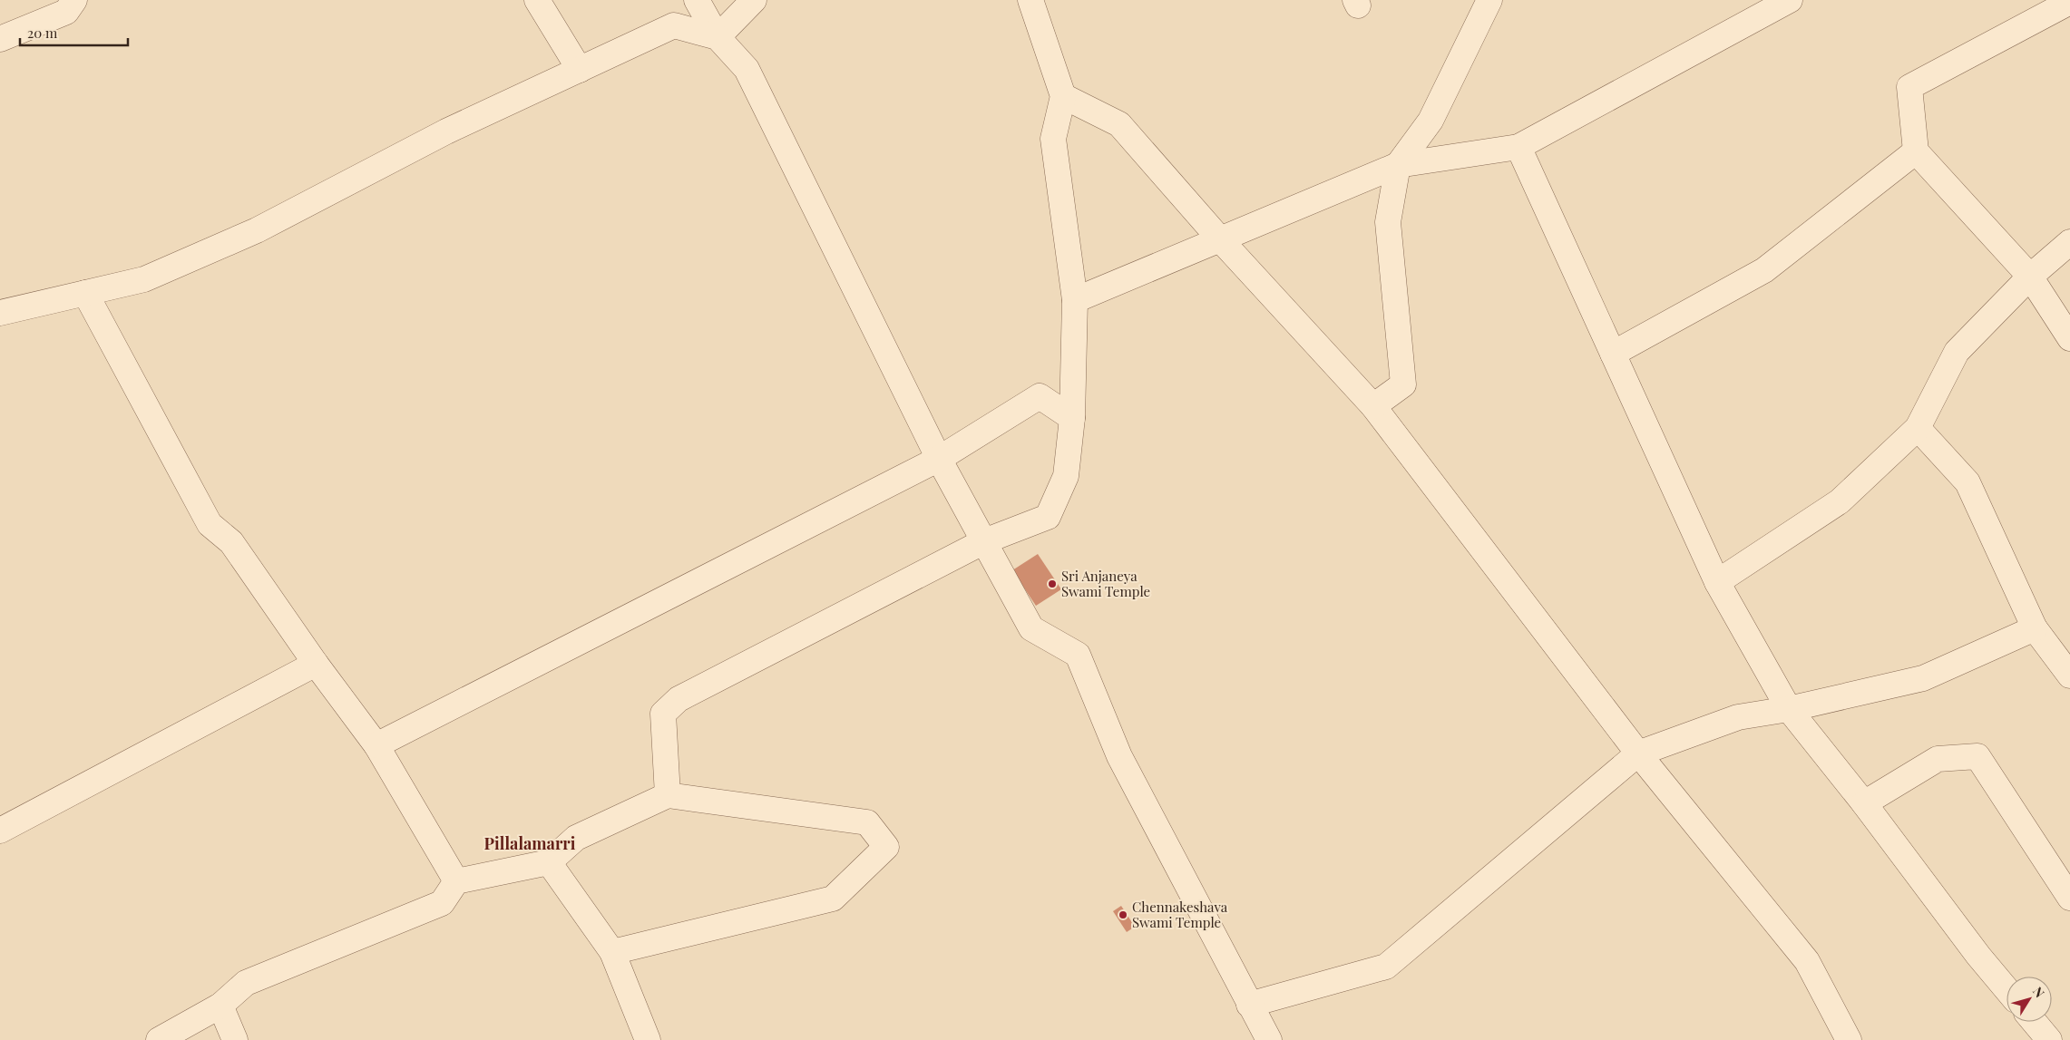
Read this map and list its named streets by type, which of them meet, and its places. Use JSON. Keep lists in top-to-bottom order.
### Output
{
  "districts": ["Pillalamarri"],
  "places": ["Sri Anjaneya Swami Temple", "Chennakeshava Swami Temple"],
  "scale_bar": "20 m",
  "north": "top right"
}
